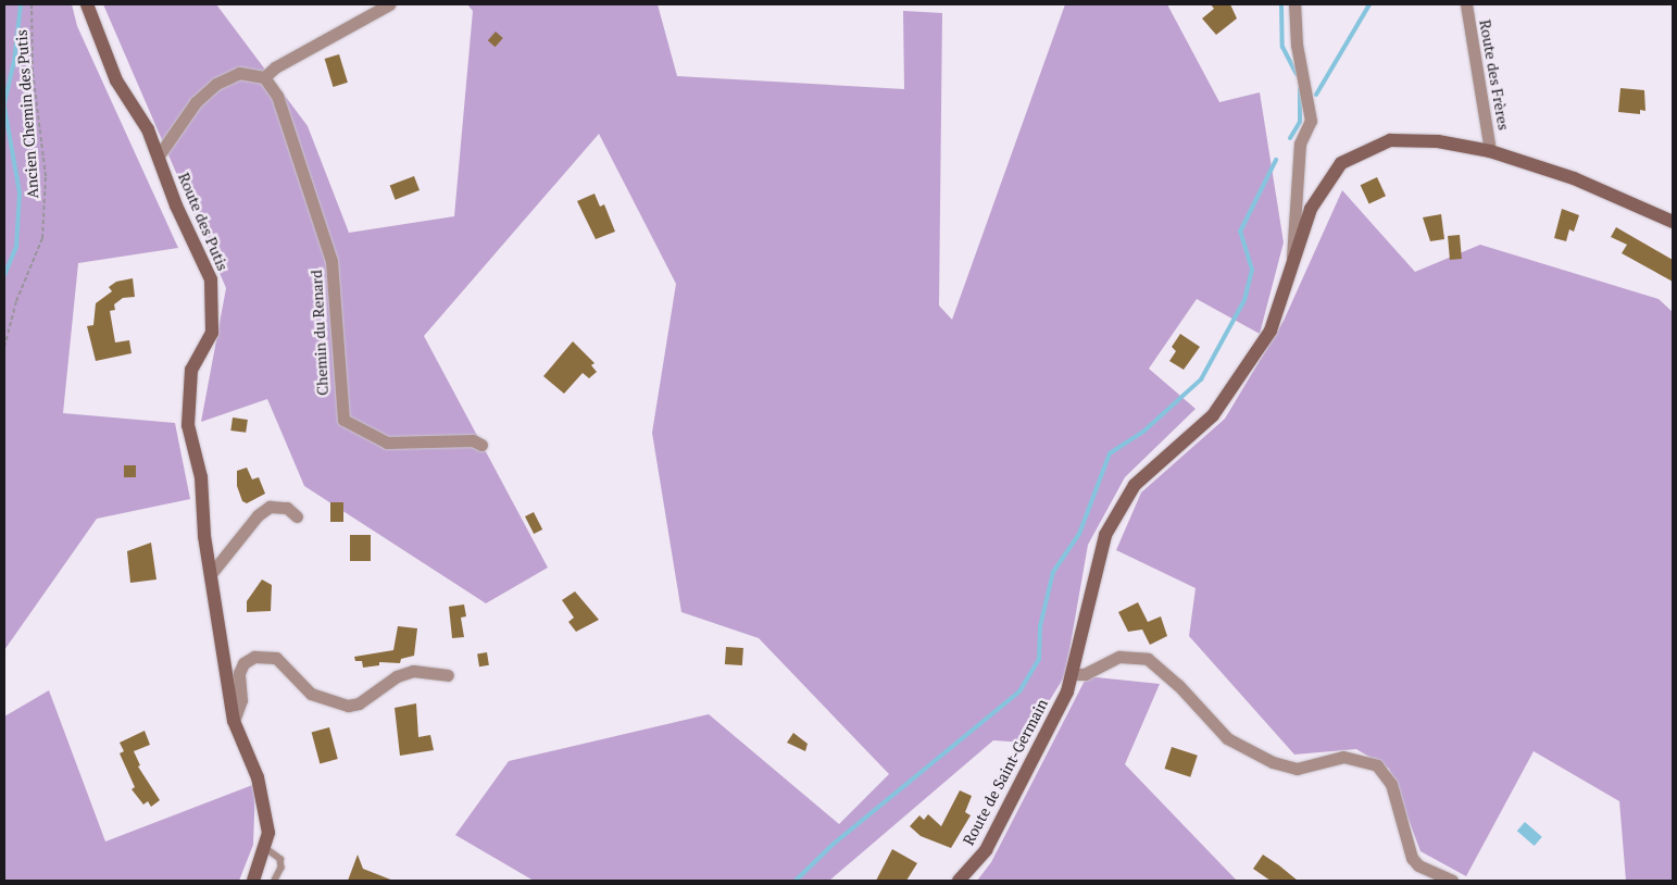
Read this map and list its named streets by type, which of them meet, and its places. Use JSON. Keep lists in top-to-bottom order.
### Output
{
  "streets": {
    "street": [
      "Route des Frères",
      "Route des Putis",
      "Chemin du Renard",
      "Route de Saint-Germain"
    ],
    "path": ["Ancien Chemin des Putis"]
  },
  "crossings": [
    ["Route des Frères", "Route de Saint-Germain"]
  ]
}
